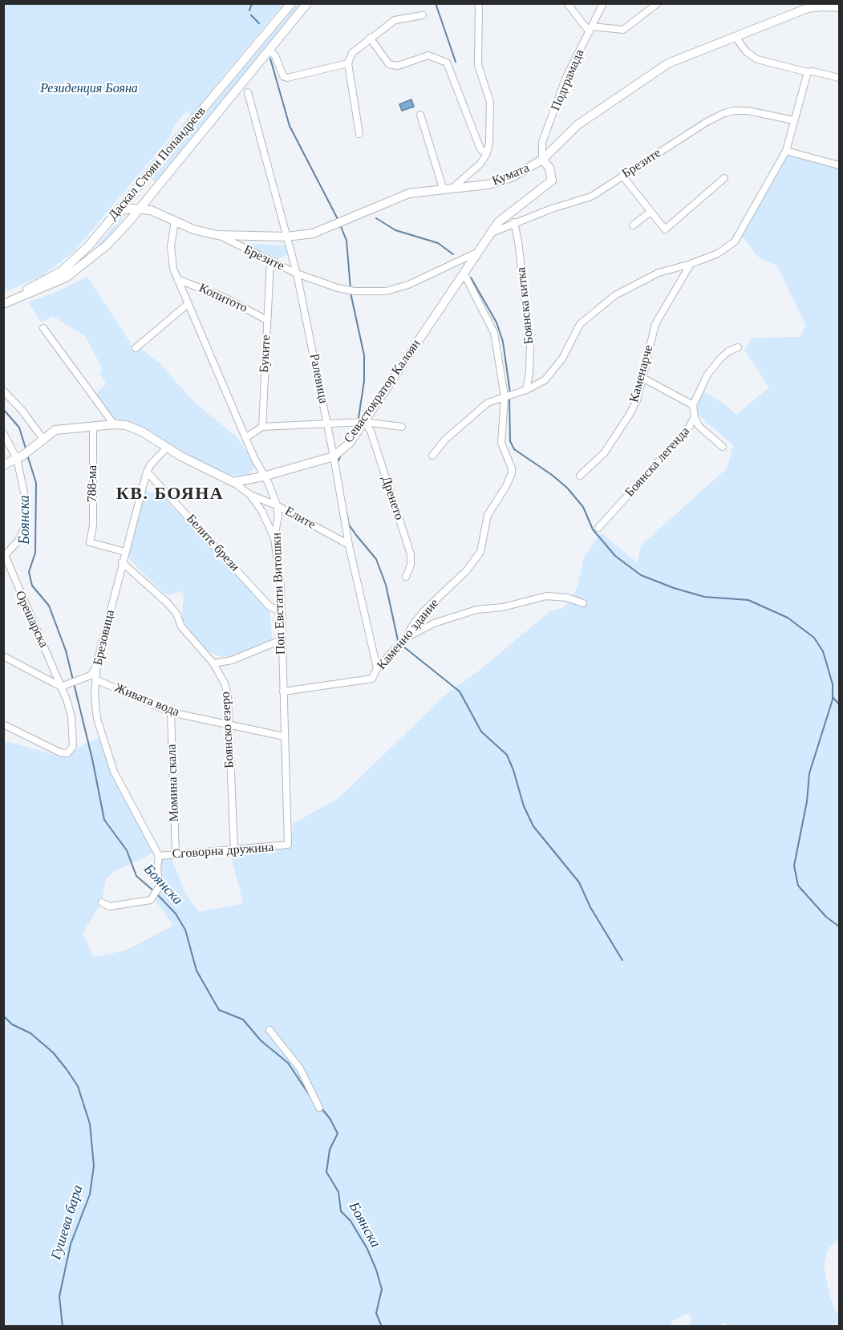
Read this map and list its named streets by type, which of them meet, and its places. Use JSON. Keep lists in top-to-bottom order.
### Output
{
  "streets": {
    "main road": ["Даскал Стоян Попандреев", "Кумата", "Севастократор Калоян"],
    "street": [
      "Подграмада",
      "Брезите",
      "Копитото",
      "Боянска китка",
      "Буките",
      "Каменарче",
      "Ралевица",
      "Боянска легенда",
      "788-ма",
      "Дренето",
      "Елите",
      "Белите брези",
      "Поп Евстати Витошки",
      "Орешарска",
      "Каменно здание",
      "Брезовица",
      "Живата вода",
      "Боянско езеро",
      "Момина скала",
      "Сговорна дружина"
    ]
  },
  "crossings": [
    ["Подграмада", "Кумата"],
    ["Подграмада", "Севастократор Калоян"],
    ["Даскал Стоян Попандреев", "Кумата"],
    ["Брезите", "Кумата"],
    ["Брезите", "Боянска китка"],
    ["Брезите", "Буките"],
    ["Брезите", "Ралевица"],
    ["Брезите", "Севастократор Калоян"],
    ["Кумата", "Ралевица"],
    ["Кумата", "Севастократор Калоян"],
    ["Кумата", "Поп Евстати Витошки"],
    ["Копитото", "Буките"],
    ["Копитото", "Поп Евстати Витошки"],
    ["Ралевица", "Севастократор Калоян"],
    ["Ралевица", "Елите"],
    ["Ралевица", "Каменно здание"],
    ["Севастократор Калоян", "Дренето"],
    ["Севастократор Калоян", "Поп Евстати Витошки"],
    ["Севастократор Калоян", "Каменно здание"],
    ["788-ма", "Брезовица"],
    ["Елите", "Поп Евстати Витошки"],
    ["Белите брези", "Поп Евстати Витошки"],
    ["Белите брези", "Брезовица"],
    ["Поп Евстати Витошки", "Каменно здание"],
    ["Поп Евстати Витошки", "Живата вода"],
    ["Поп Евстати Витошки", "Сговорна дружина"],
    ["Брезовица", "Живата вода"],
    ["Брезовица", "Боянско езеро"],
    ["Брезовица", "Сговорна дружина"],
    ["Живата вода", "Боянско езеро"],
    ["Живата вода", "Момина скала"],
    ["Боянско езеро", "Сговорна дружина"],
    ["Момина скала", "Сговорна дружина"]
  ],
  "districts": ["КВ. БОЯНА"],
  "water": ["Боянска", "Гушева бара"],
  "parks": ["Резиденция Бояна"]
}
